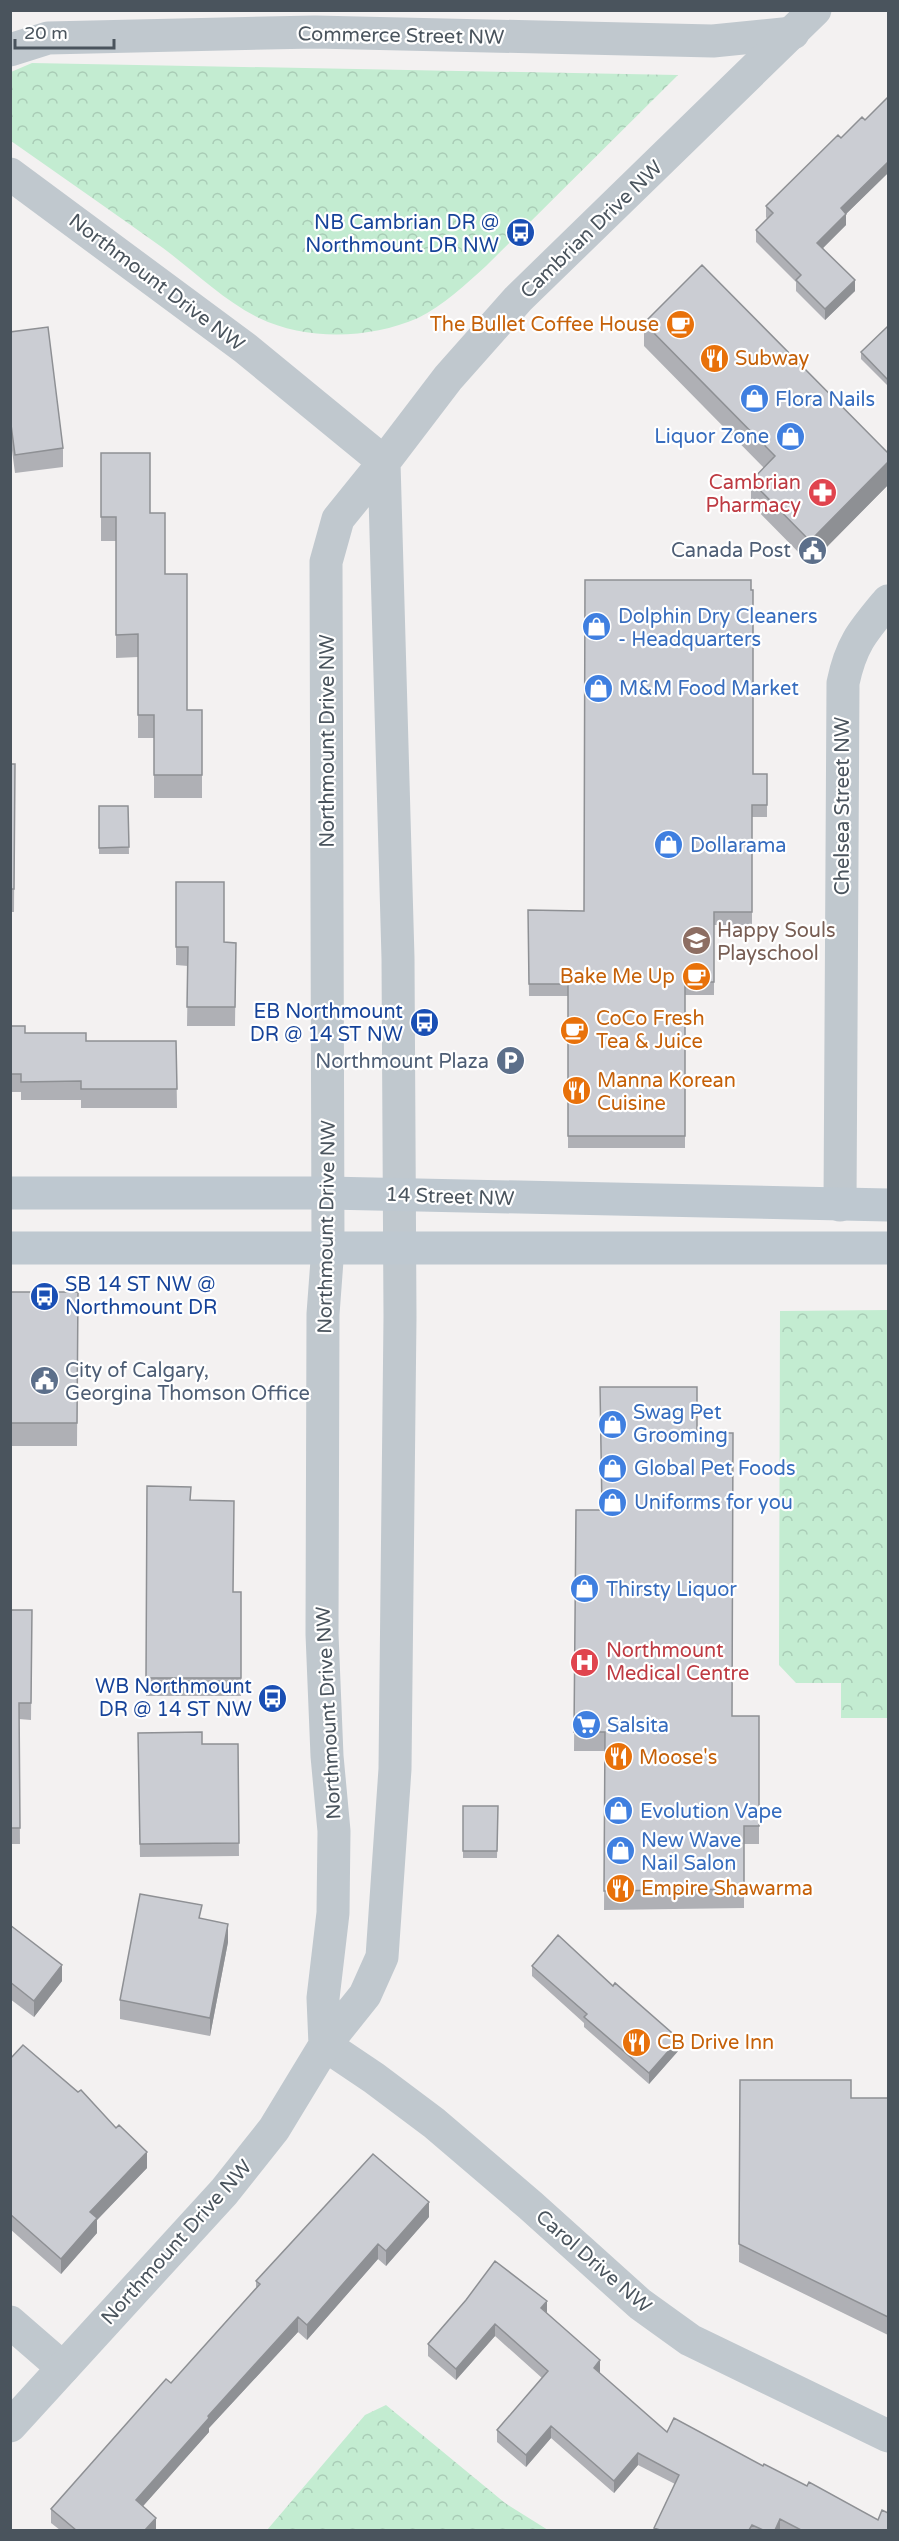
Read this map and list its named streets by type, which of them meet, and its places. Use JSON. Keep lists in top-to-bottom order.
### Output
{
  "streets": {
    "main road": ["14 Street NW"],
    "street": [
      "Commerce Street NW",
      "Cambrian Drive NW",
      "Northmount Drive NW",
      "Chelsea Street NW",
      "Carol Drive NW"
    ]
  },
  "crossings": [
    ["Commerce Street NW", "Cambrian Drive NW"],
    ["Cambrian Drive NW", "Northmount Drive NW"],
    ["Northmount Drive NW", "14 Street NW"],
    ["Northmount Drive NW", "Carol Drive NW"],
    ["Chelsea Street NW", "14 Street NW"]
  ],
  "places": {
    "bus stop": [
      "NB Cambrian DR @ Northmount DR NW",
      "EB Northmount DR @ 14 ST NW",
      "SB 14 ST NW @ Northmount DR",
      "WB Northmount DR @ 14 ST NW"
    ],
    "cafe": ["The Bullet Coffee House", "Bake Me Up", "CoCo Fresh Tea & Juice"],
    "restaurant": [
      "Subway",
      "Manna Korean Cuisine",
      "Moose's",
      "Empire Shawarma",
      "CB Drive Inn"
    ],
    "shop": [
      "Flora Nails",
      "Liquor Zone",
      "Dolphin Dry Cleaners - Headquarters",
      "M&M Food Market",
      "Dollarama",
      "Swag Pet Grooming",
      "Global Pet Foods",
      "Uniforms for you",
      "Thirsty Liquor",
      "Evolution Vape",
      "New Wave Nail Salon"
    ],
    "pharmacy": ["Cambrian Pharmacy"],
    "public building": ["Canada Post", "City of Calgary, Georgina Thomson Office"],
    "school or university": ["Happy Souls Playschool"],
    "parking": ["Northmount Plaza"],
    "hospital": ["Northmount Medical Centre"],
    "supermarket": ["Salsita"]
  },
  "scale_bar": "20 m"
}
